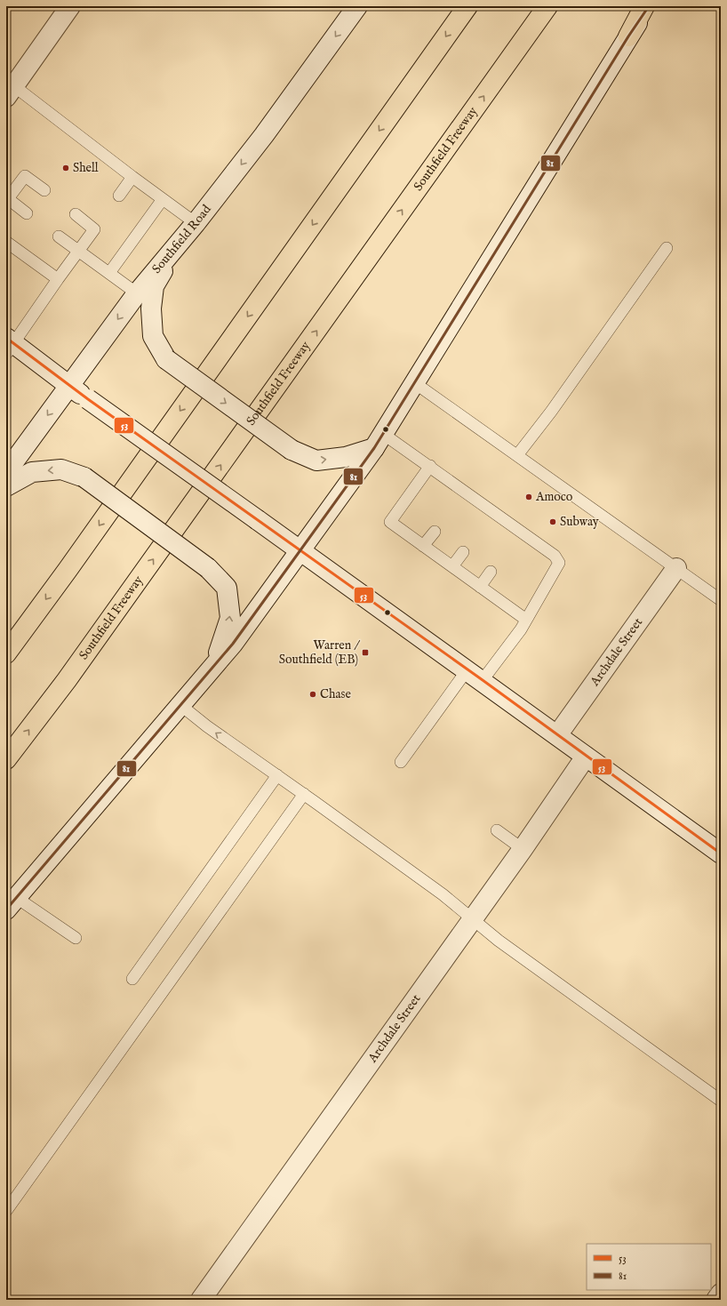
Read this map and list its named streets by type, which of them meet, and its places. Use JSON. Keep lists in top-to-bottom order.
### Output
{
  "streets": {
    "highway": ["Southfield Freeway"],
    "main road": ["Southfield Road", "Archdale Street"]
  },
  "one_way": ["Southfield Road"],
  "places": {
    "other": [
      "Shell",
      "Amoco",
      "Subway",
      "Chase"
    ],
    "transit": ["Warren / Southfield (EB)"]
  },
  "lines": ["transit line 81", "transit line 53"],
  "legend": ["53", "81"]
}
